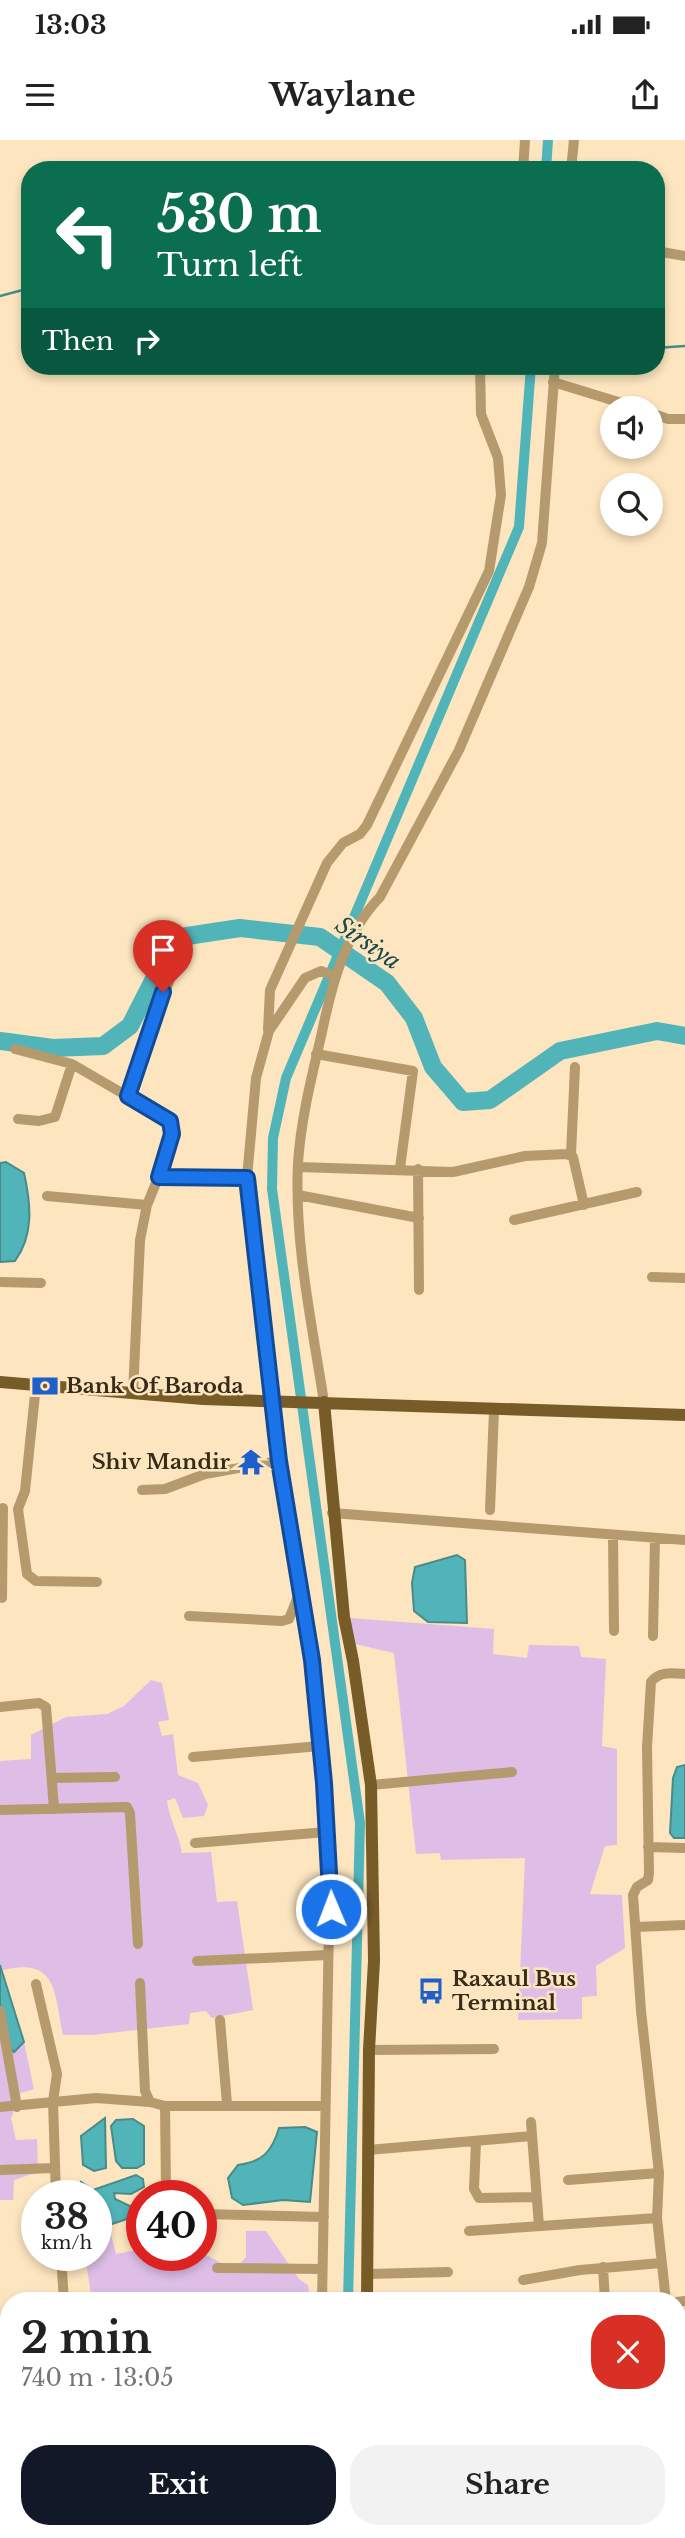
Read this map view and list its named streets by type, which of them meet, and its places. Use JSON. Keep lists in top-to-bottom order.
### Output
{
  "water": ["Sirsiya"],
  "places": {
    "bank": ["Bank Of Baroda"],
    "temple": ["Shiv Mandir"],
    "bus stop": ["Raxaul Bus Terminal"]
  },
  "page": {
    "status": "13:03",
    "header": "Waylane",
    "turn": ["530 m", "Turn left"],
    "then": "Then",
    "speed": "38 km/h",
    "limit": "40",
    "heading": ["2 min", "740 m · 13:05"],
    "buttons": ["Exit", "Share"]
  }
}
